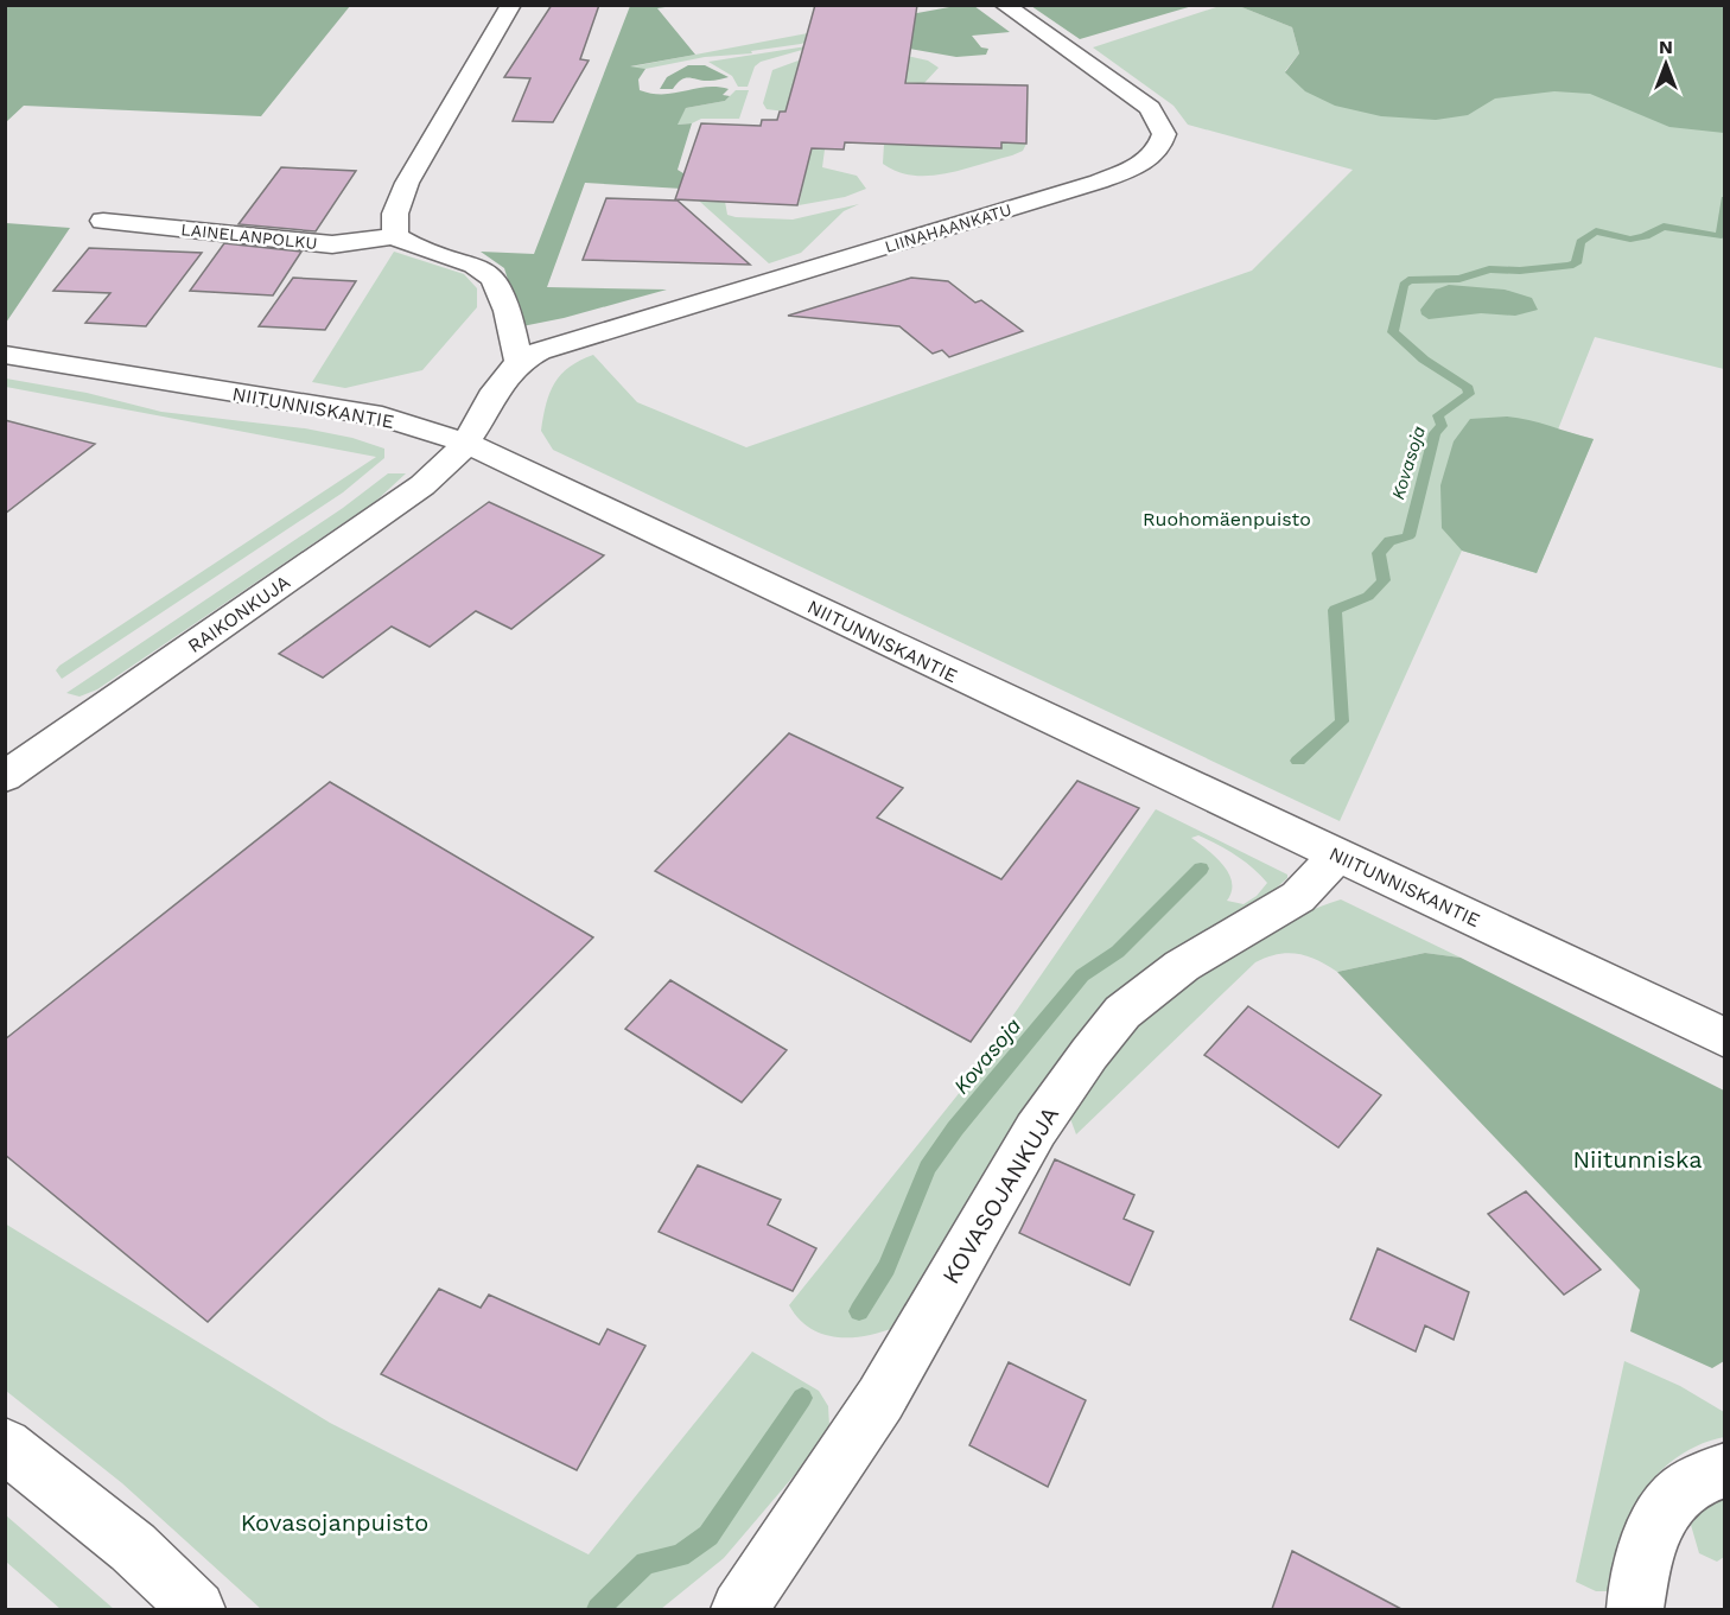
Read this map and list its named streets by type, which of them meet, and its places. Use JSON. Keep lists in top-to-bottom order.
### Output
{
  "streets": {
    "street": [
      "LIINAHAANKATU",
      "LAINELANPOLKU",
      "NIITUNNISKANTIE",
      "RAIKONKUJA",
      "KOVASOJANKUJA"
    ]
  },
  "crossings": [
    ["NIITUNNISKANTIE", "RAIKONKUJA"],
    ["NIITUNNISKANTIE", "KOVASOJANKUJA"]
  ],
  "water": ["Kovasoja"],
  "parks": ["Ruohomäenpuisto", "Niitunniska", "Kovasojanpuisto"],
  "north": "top"
}
